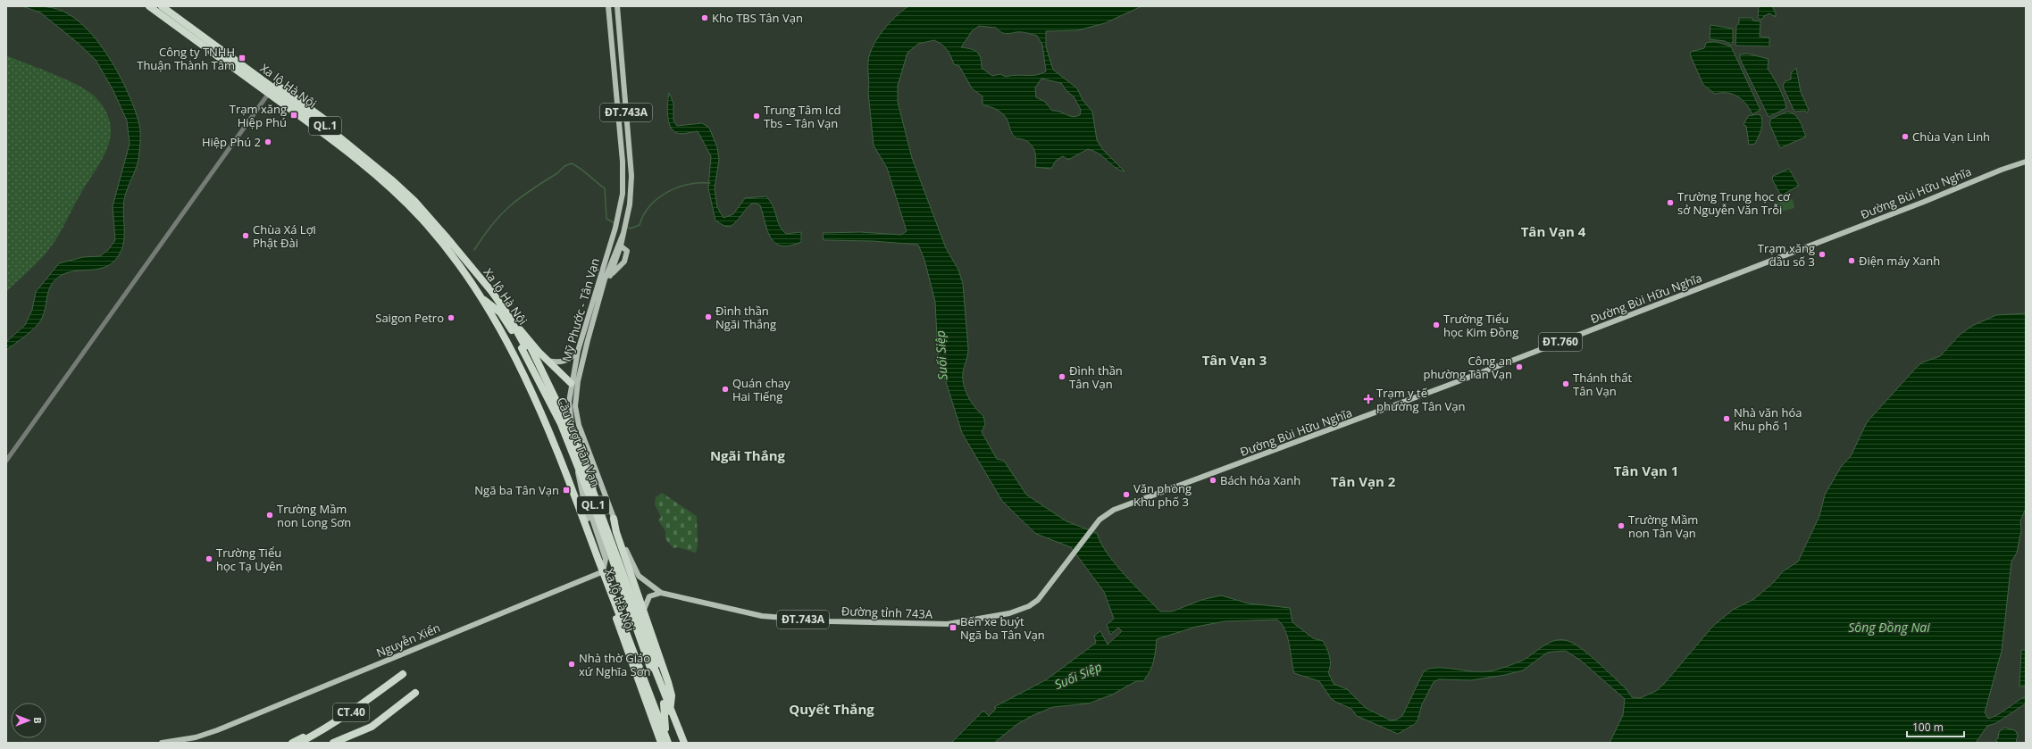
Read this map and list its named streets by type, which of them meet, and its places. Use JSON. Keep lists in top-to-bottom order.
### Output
{
  "streets": {
    "highway": [
      "Xa lộ Hà Nội",
      "QL.1",
      "Cầu vượt Tân Vạn",
      "CT.40"
    ],
    "main road": [
      "ĐT.743A",
      "Đường Bùi Hữu Nghĩa",
      "Mỹ Phước - Tân Vạn",
      "ĐT.760",
      "Đường tỉnh 743A",
      "Nguyễn Xiển"
    ]
  },
  "crossings": [
    ["Xa lộ Hà Nội", "ĐT.743A"],
    ["Xa lộ Hà Nội", "QL.1"],
    ["Xa lộ Hà Nội", "Cầu vượt Tân Vạn"],
    ["Xa lộ Hà Nội", "Nguyễn Xiển"],
    ["ĐT.743A", "Mỹ Phước - Tân Vạn"],
    ["ĐT.743A", "Nguyễn Xiển"],
    ["QL.1", "Đường tỉnh 743A"],
    ["Đường Bùi Hữu Nghĩa", "Đường tỉnh 743A"],
    ["Mỹ Phước - Tân Vạn", "Đường tỉnh 743A"]
  ],
  "districts": [
    "Tân Vạn 4",
    "Tân Vạn 3",
    "Ngãi Thắng",
    "Tân Vạn 1",
    "Tân Vạn 2",
    "Quyết Thắng"
  ],
  "water": ["Suối Siệp", "Sông Đồng Nai"],
  "places": {
    "other": [
      "Kho TBS Tân Vạn",
      "Trung Tâm Icd Tbs – Tân Vạn",
      "Chùa Vạn Linh",
      "Hiệp Phú 2",
      "Trường Trung học cơ sở Nguyễn Văn Trỗi",
      "Chùa Xá Lợi Phật Đài",
      "Trạm xăng dầu số 3",
      "Điện máy Xanh",
      "Đình thần Ngãi Thắng",
      "Saigon Petro",
      "Trường Tiểu học Kim Đồng",
      "Công an phường Tân Vạn",
      "Đình thần Tân Vạn",
      "Thánh thất Tân Vạn",
      "Quán chay Hai Tiếng",
      "Nhà văn hóa Khu phố 1",
      "Bách hóa Xanh",
      "Văn phòng Khu phố 3",
      "Trường Mầm non Long Sơn",
      "Trường Mầm non Tân Vạn",
      "Trường Tiểu học Tạ Uyên",
      "Nhà thờ Giáo xứ Nghĩa Sơn"
    ],
    "transit": [
      "Công ty TNHH Thuận Thành Tâm",
      "Trạm xăng Hiệp Phú",
      "Ngã ba Tân Vạn",
      "Bến xe buýt Ngã ba Tân Vạn"
    ],
    "health": ["Trạm y tế phường Tân Vạn"]
  },
  "scale_bar": "100 m",
  "north": "right"
}
